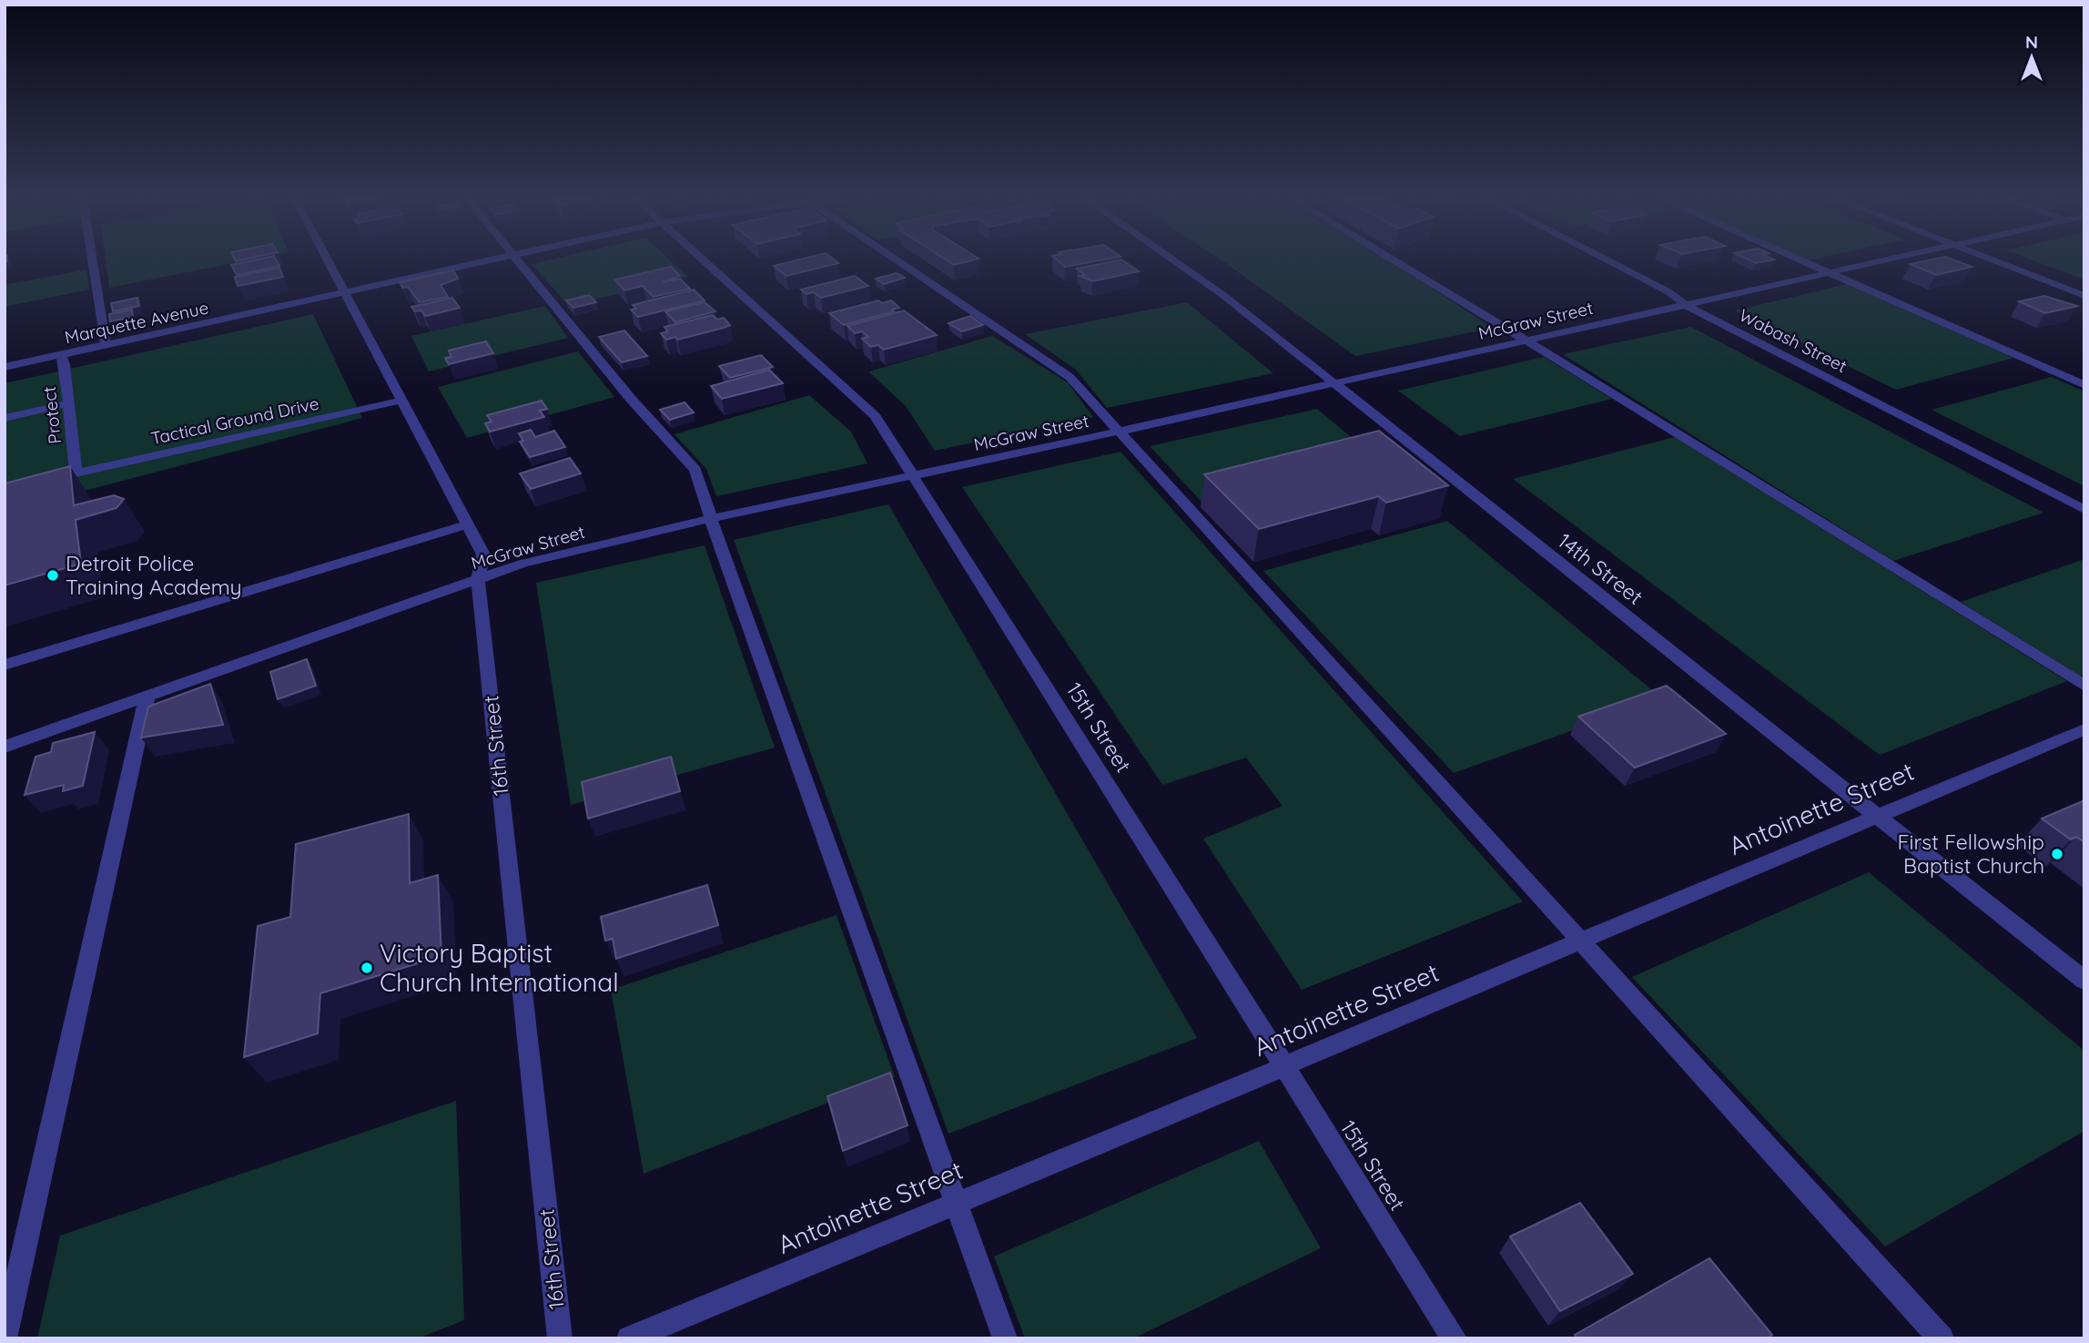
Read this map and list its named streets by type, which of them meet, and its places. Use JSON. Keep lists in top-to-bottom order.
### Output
{
  "streets": {
    "street": [
      "McGraw Street",
      "Marquette Avenue",
      "Wabash Street",
      "Protect",
      "Tactical Ground Drive",
      "14th Street",
      "15th Street",
      "16th Street",
      "Antoinette Street"
    ]
  },
  "crossings": [
    ["McGraw Street", "Wabash Street"],
    ["McGraw Street", "14th Street"],
    ["McGraw Street", "15th Street"],
    ["McGraw Street", "16th Street"],
    ["Marquette Avenue", "Protect"],
    ["Marquette Avenue", "16th Street"],
    ["Protect", "Tactical Ground Drive"],
    ["Tactical Ground Drive", "16th Street"],
    ["14th Street", "Antoinette Street"],
    ["15th Street", "Antoinette Street"]
  ],
  "places": ["Detroit Police Training Academy", "First Fellowship Baptist Church", "Victory Baptist Church International"],
  "north": "top"
}
